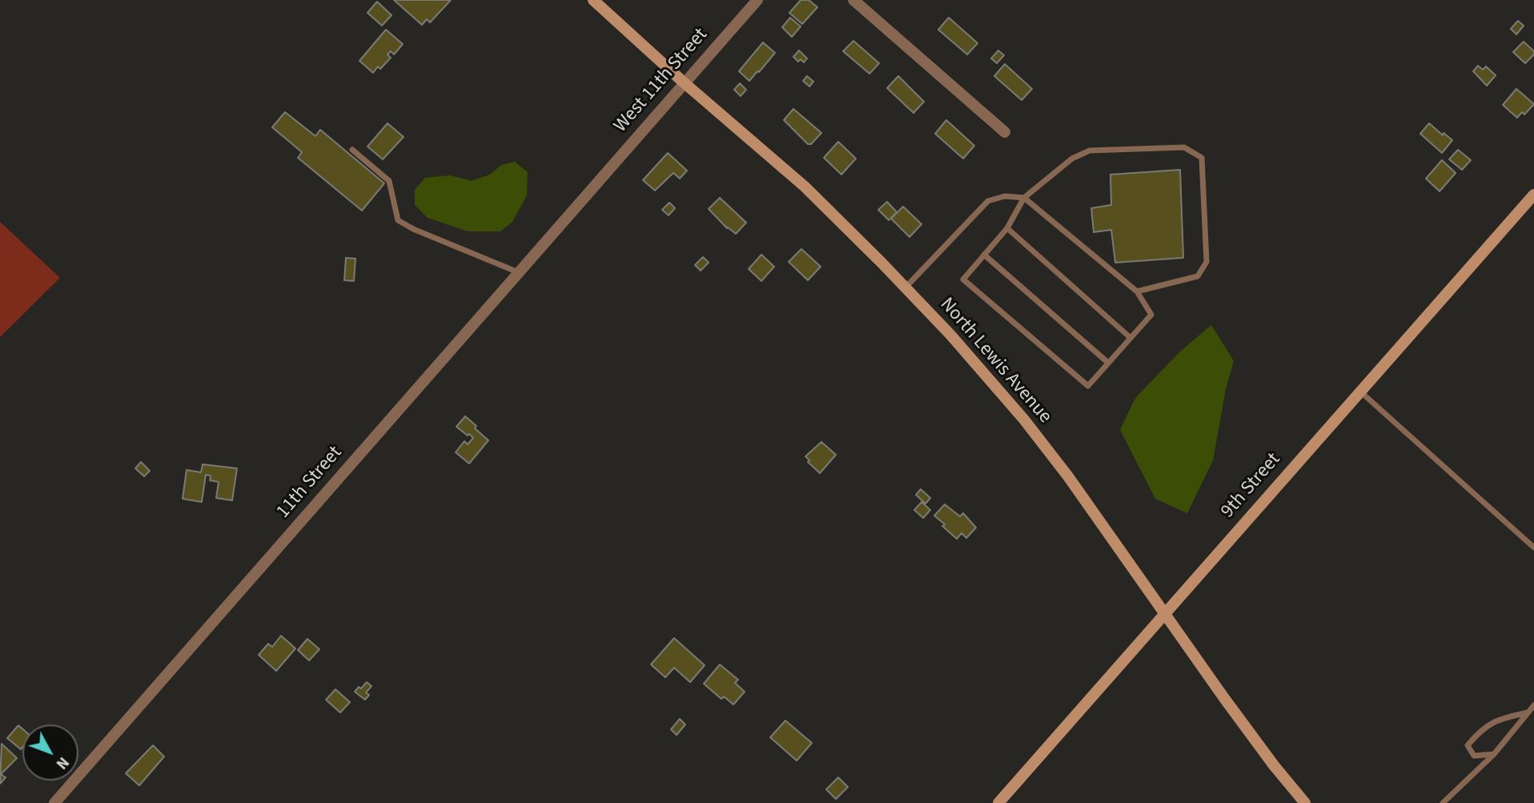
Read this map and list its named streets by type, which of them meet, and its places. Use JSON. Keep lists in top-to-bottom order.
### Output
{
  "streets": {
    "main road": ["North Lewis Avenue", "9th Street"],
    "street": ["West 11th Street", "11th Street"]
  },
  "crossings": [
    ["West 11th Street", "North Lewis Avenue"],
    ["West 11th Street", "11th Street"],
    ["North Lewis Avenue", "9th Street"]
  ],
  "north": "bottom right"
}
